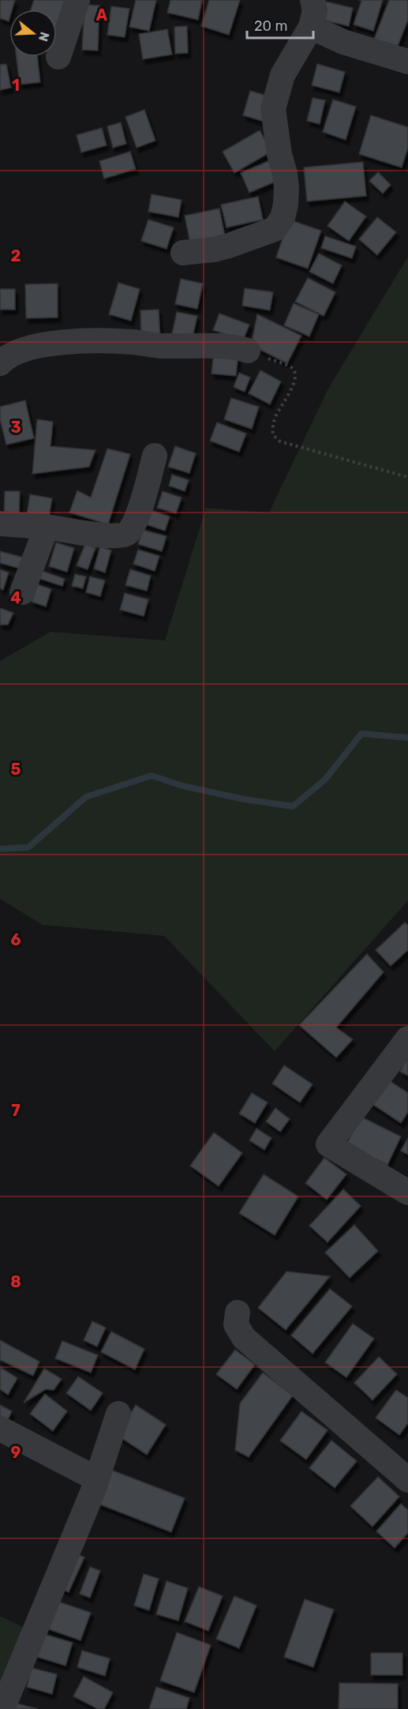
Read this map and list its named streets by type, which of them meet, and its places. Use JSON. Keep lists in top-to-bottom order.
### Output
{
  "scale_bar": "20 m",
  "north": "right",
  "grid": {
    "columns": ["A"],
    "rows": [
      "1",
      "2",
      "3",
      "4",
      "5",
      "6",
      "7",
      "8",
      "9"
    ]
  }
}
